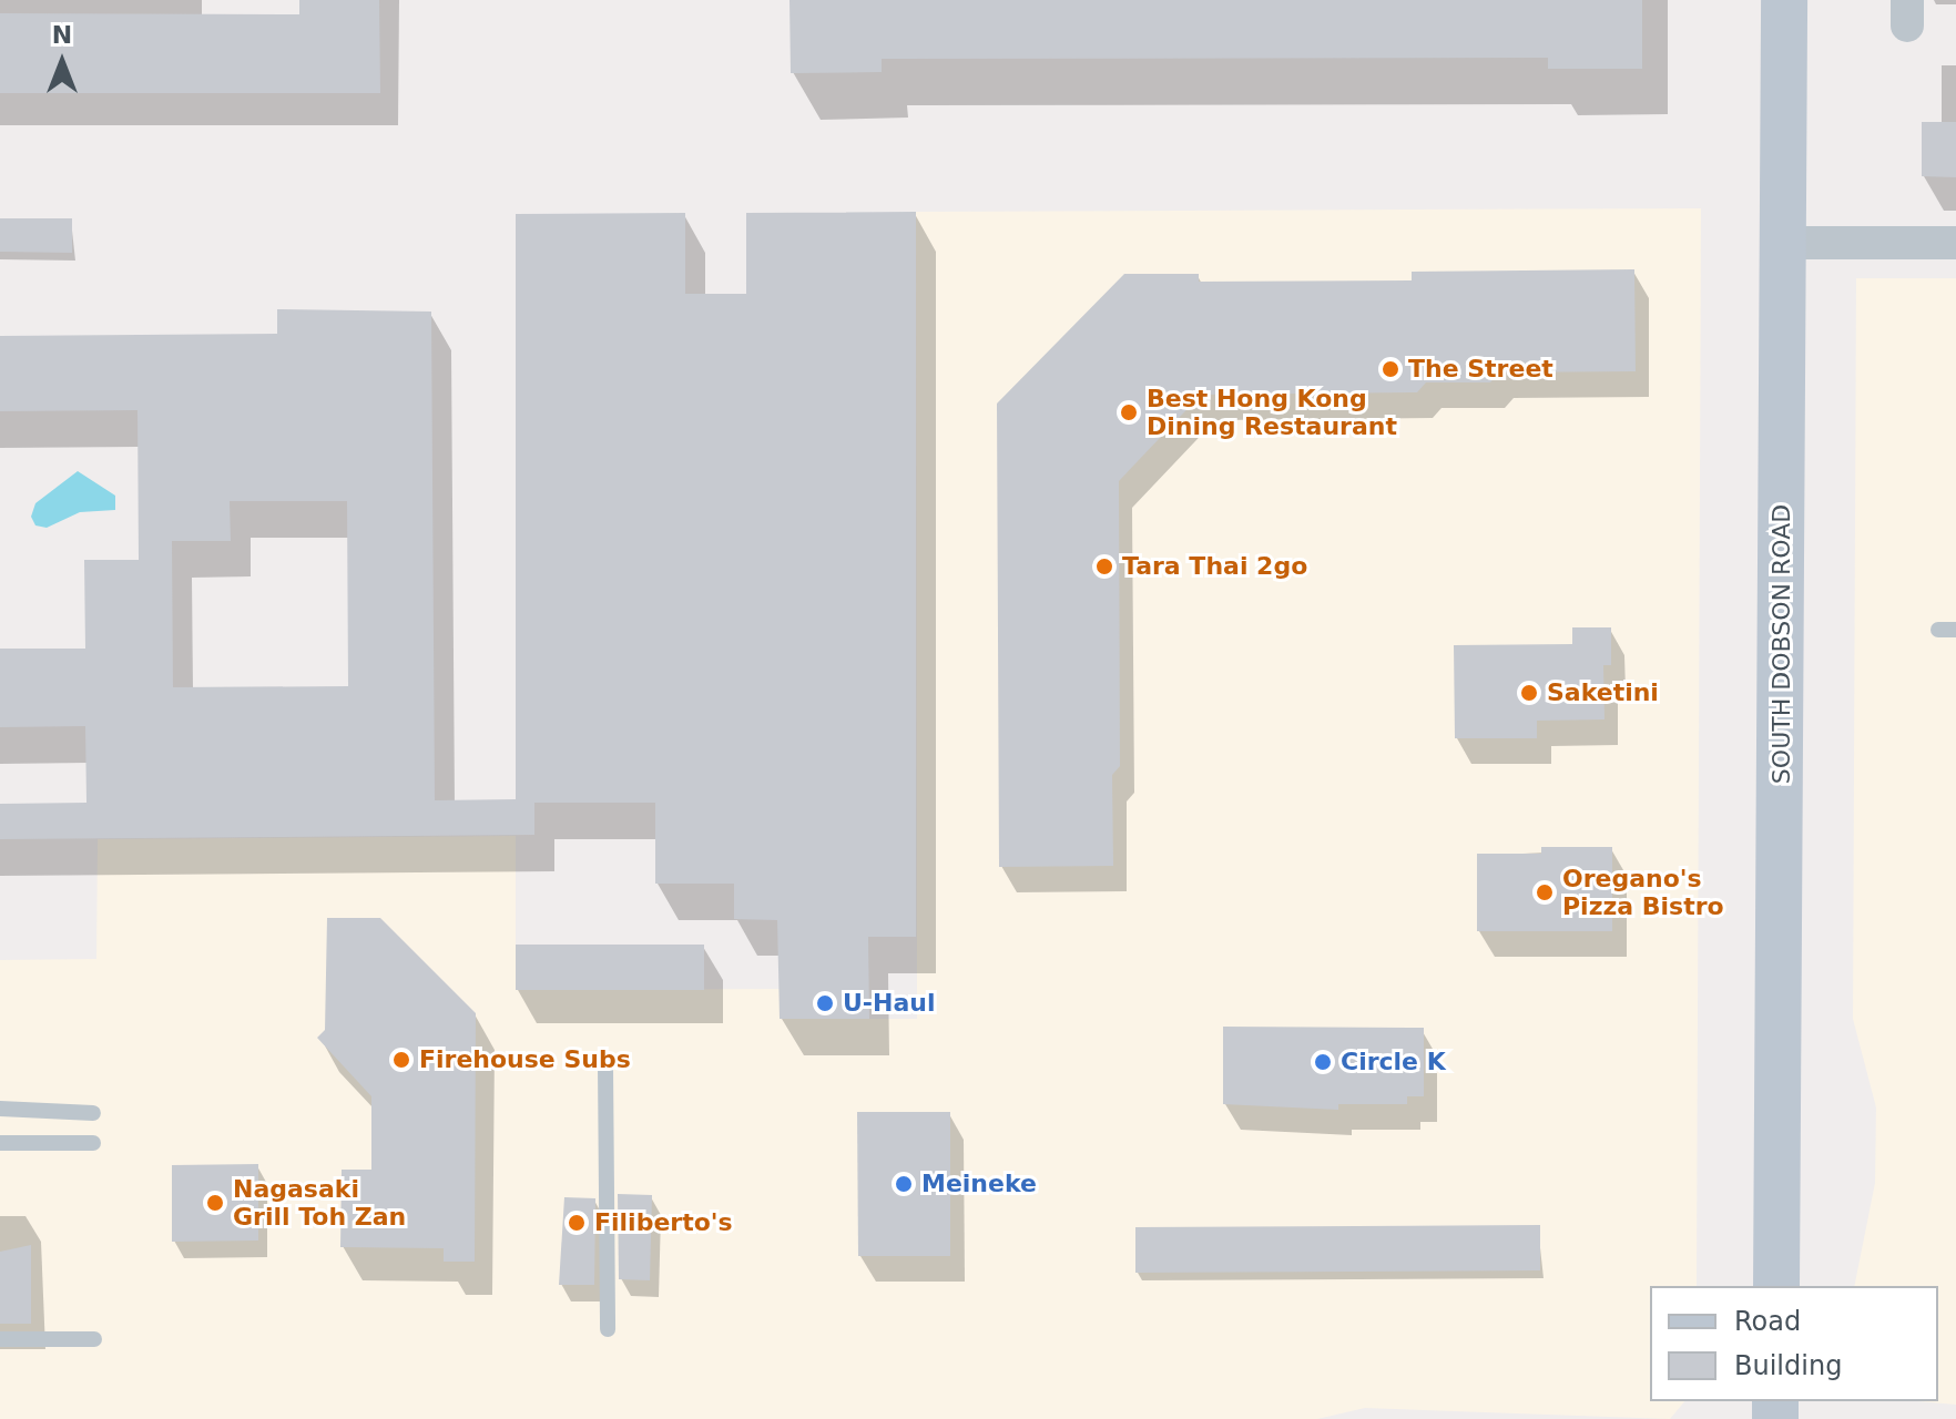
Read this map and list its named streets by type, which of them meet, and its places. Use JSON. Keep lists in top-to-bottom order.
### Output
{
  "streets": {
    "main road": ["SOUTH DOBSON ROAD"]
  },
  "places": [
    "The Street",
    "Best Hong Kong Dining Restaurant",
    "Tara Thai 2go",
    "Saketini",
    "Oregano's Pizza Bistro",
    "U-Haul",
    "Firehouse Subs",
    "Circle K",
    "Meineke",
    "Nagasaki Grill Toh Zan",
    "Filiberto's"
  ],
  "legend": ["Road", "Building"],
  "north": "top"
}
